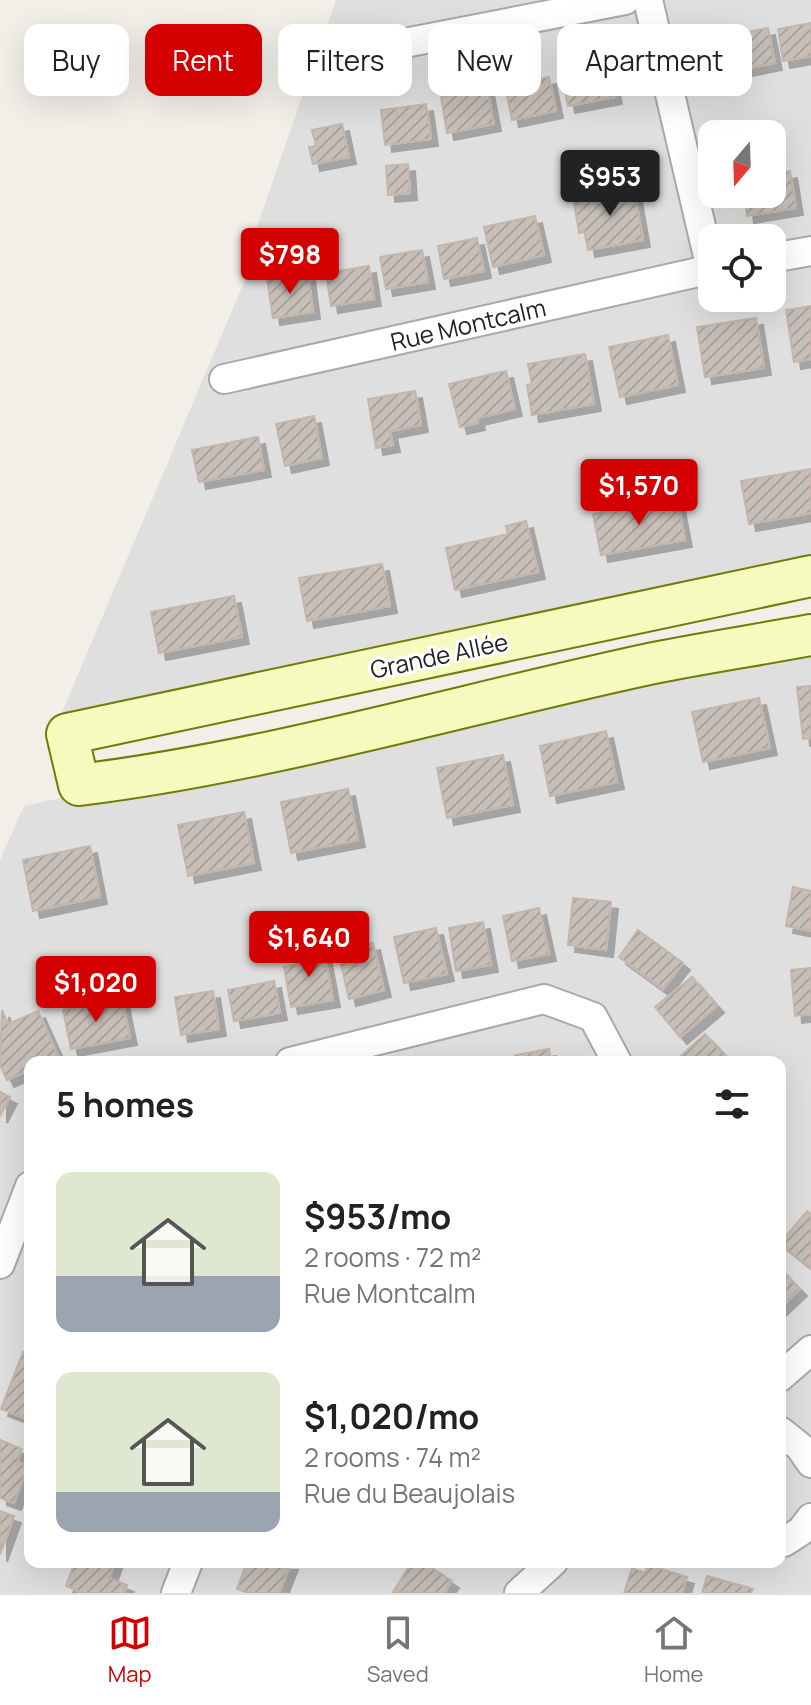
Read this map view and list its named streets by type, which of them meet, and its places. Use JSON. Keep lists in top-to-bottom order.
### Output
{
  "streets": {
    "street": ["Rue Montcalm", "Grande Allée"]
  },
  "north": "bottom",
  "page": {
    "chip": [
      "Buy",
      "Rent",
      "Filters",
      "New",
      "Apartment"
    ],
    "price": [
      "$953",
      "$798",
      "$1,570",
      "$1,640",
      "$1,020"
    ],
    "heading": "5 homes",
    "list": [
      {
        "name": "$953/mo",
        "note": "2 rooms · 72 m² · Rue Montcalm"
      },
      {
        "name": "$1,020/mo",
        "note": "2 rooms · 74 m² · Rue du Beaujolais"
      }
    ],
    "tabs": ["Map", "Saved", "Home"]
  }
}
